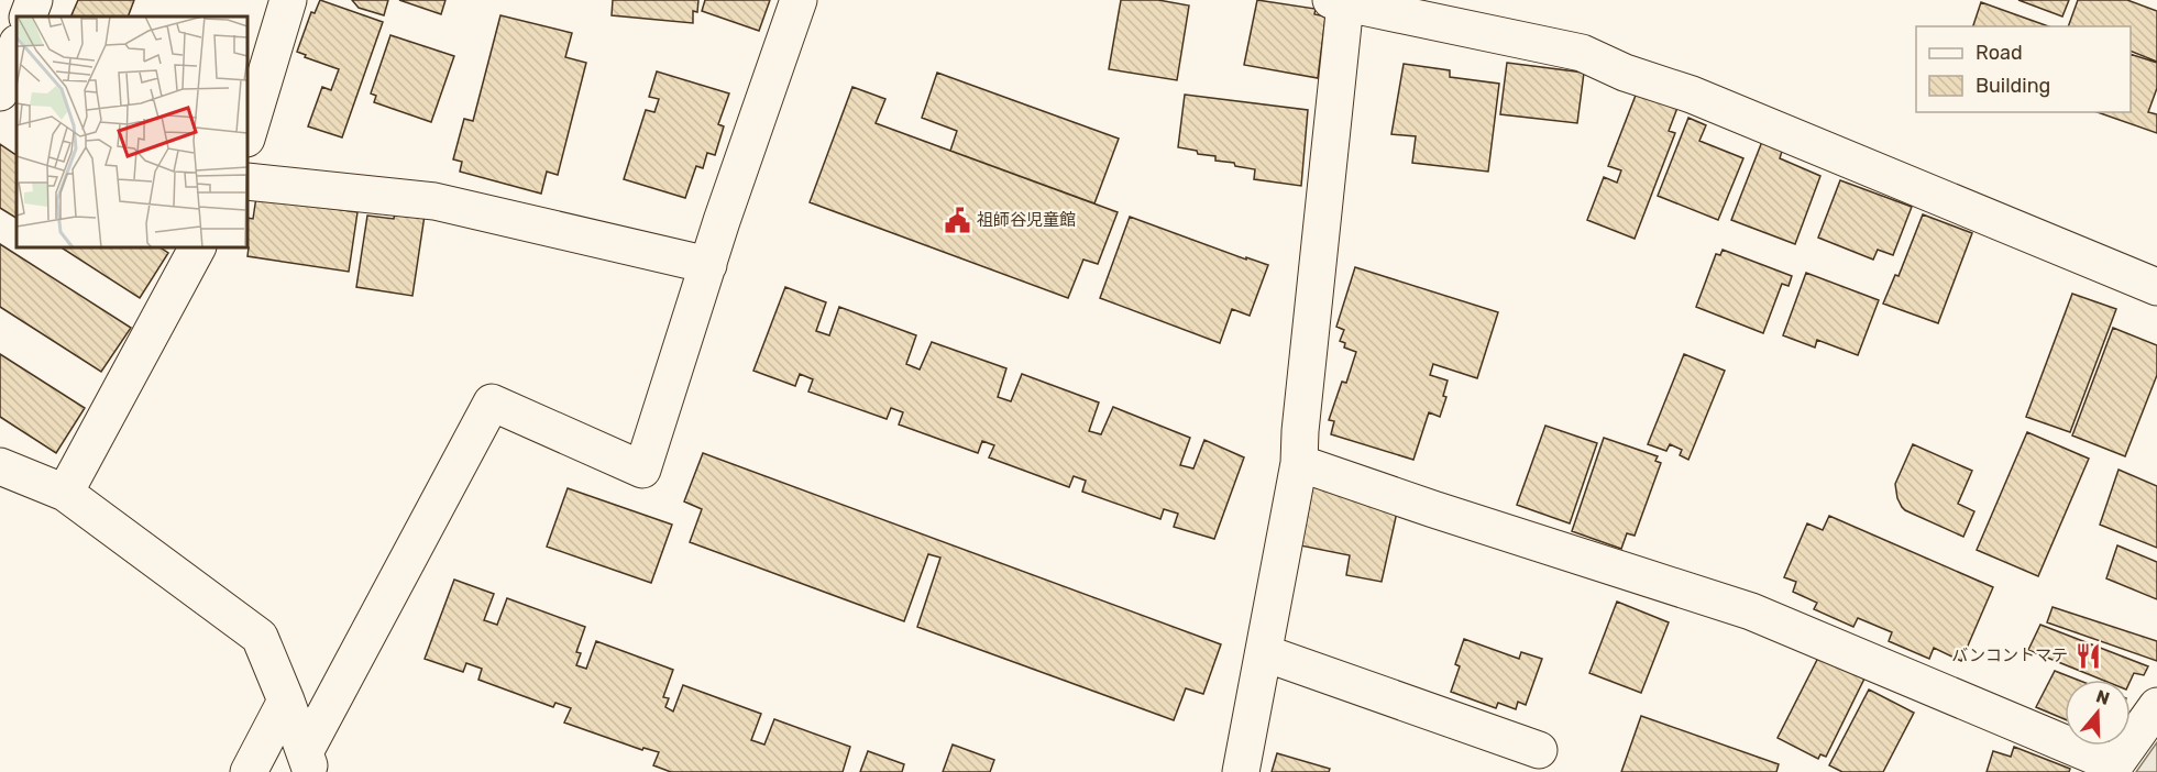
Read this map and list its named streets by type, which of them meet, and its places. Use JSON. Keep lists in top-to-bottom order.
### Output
{
  "places": {
    "public building": ["祖師谷児童館"],
    "restaurant": ["バンコントマテ"]
  },
  "legend": ["Road", "Building"],
  "north": "top"
}
